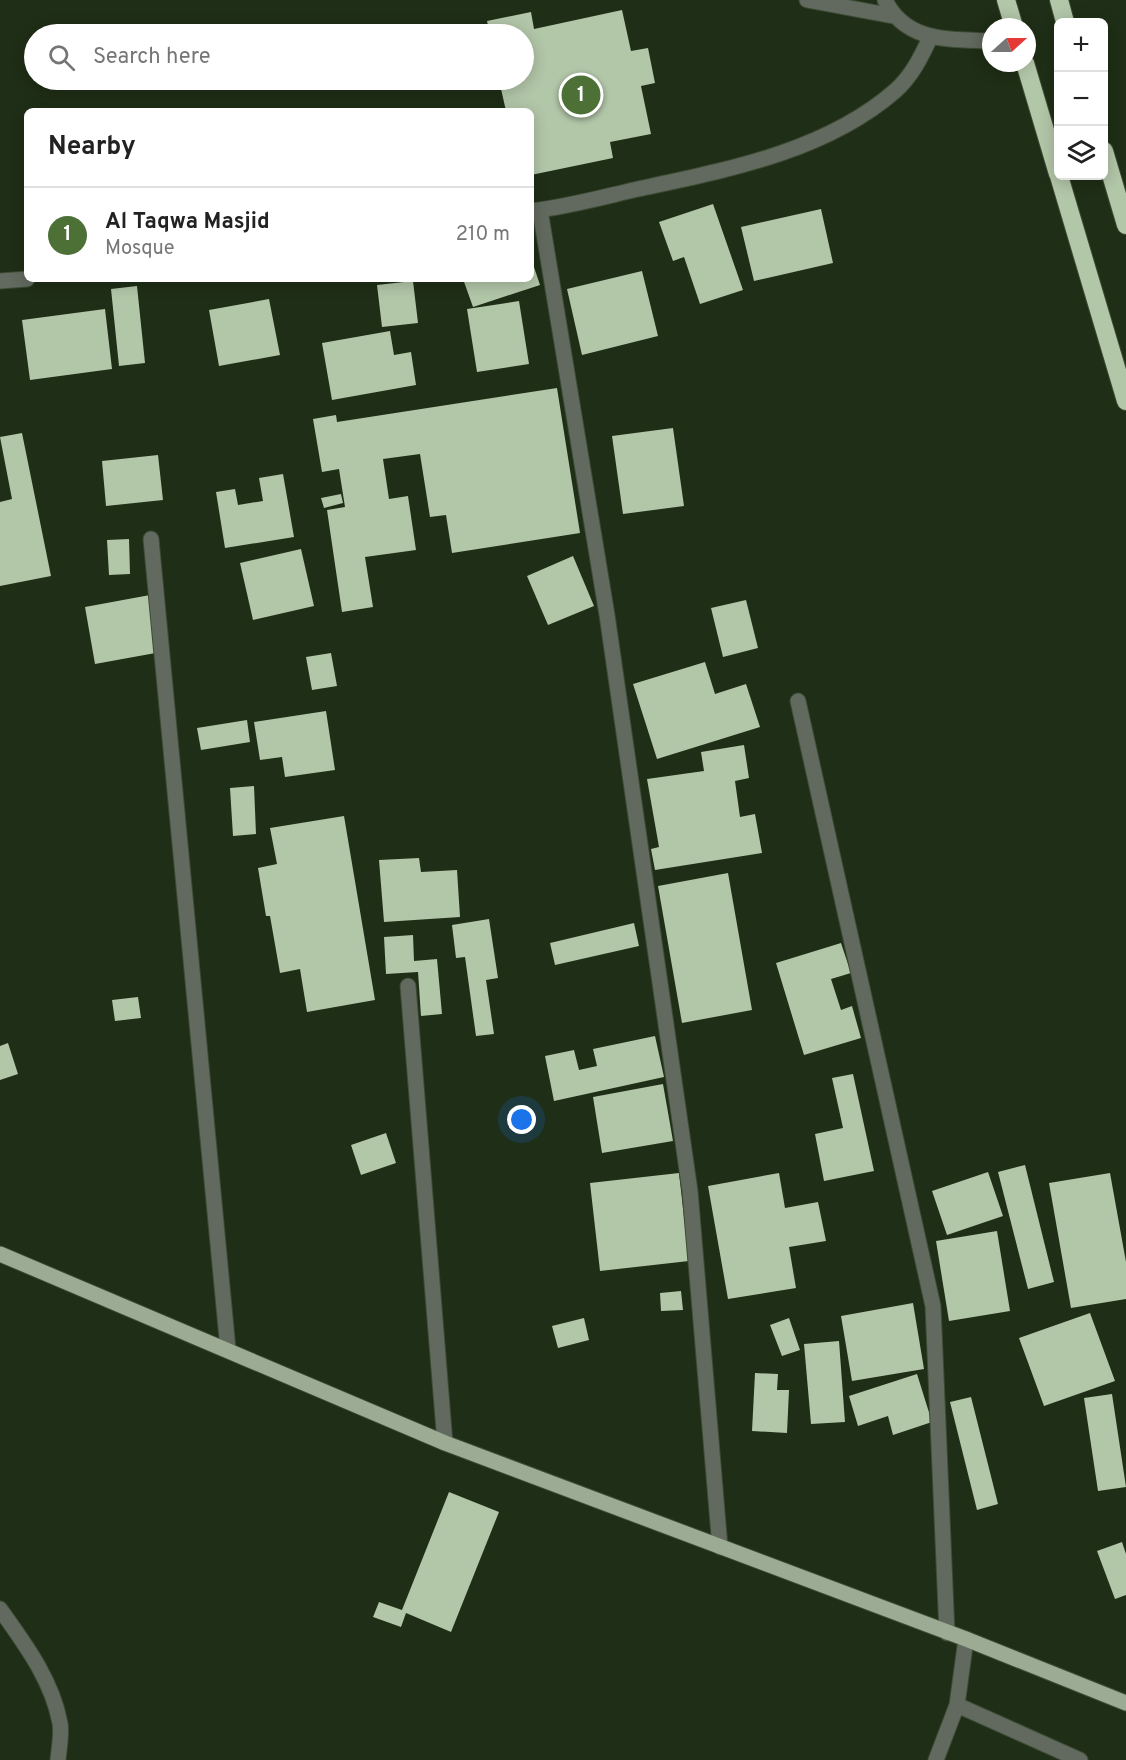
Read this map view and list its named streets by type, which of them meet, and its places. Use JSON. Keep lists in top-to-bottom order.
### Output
{
  "north": "right",
  "page": {
    "map_buttons": ["+", "−"],
    "search": "Search here",
    "pins": "1",
    "heading": "Nearby",
    "list": [
      {
        "mark": "1",
        "name": "Al Taqwa Masjid",
        "note": "Mosque",
        "value": "210 m"
      }
    ]
  }
}
